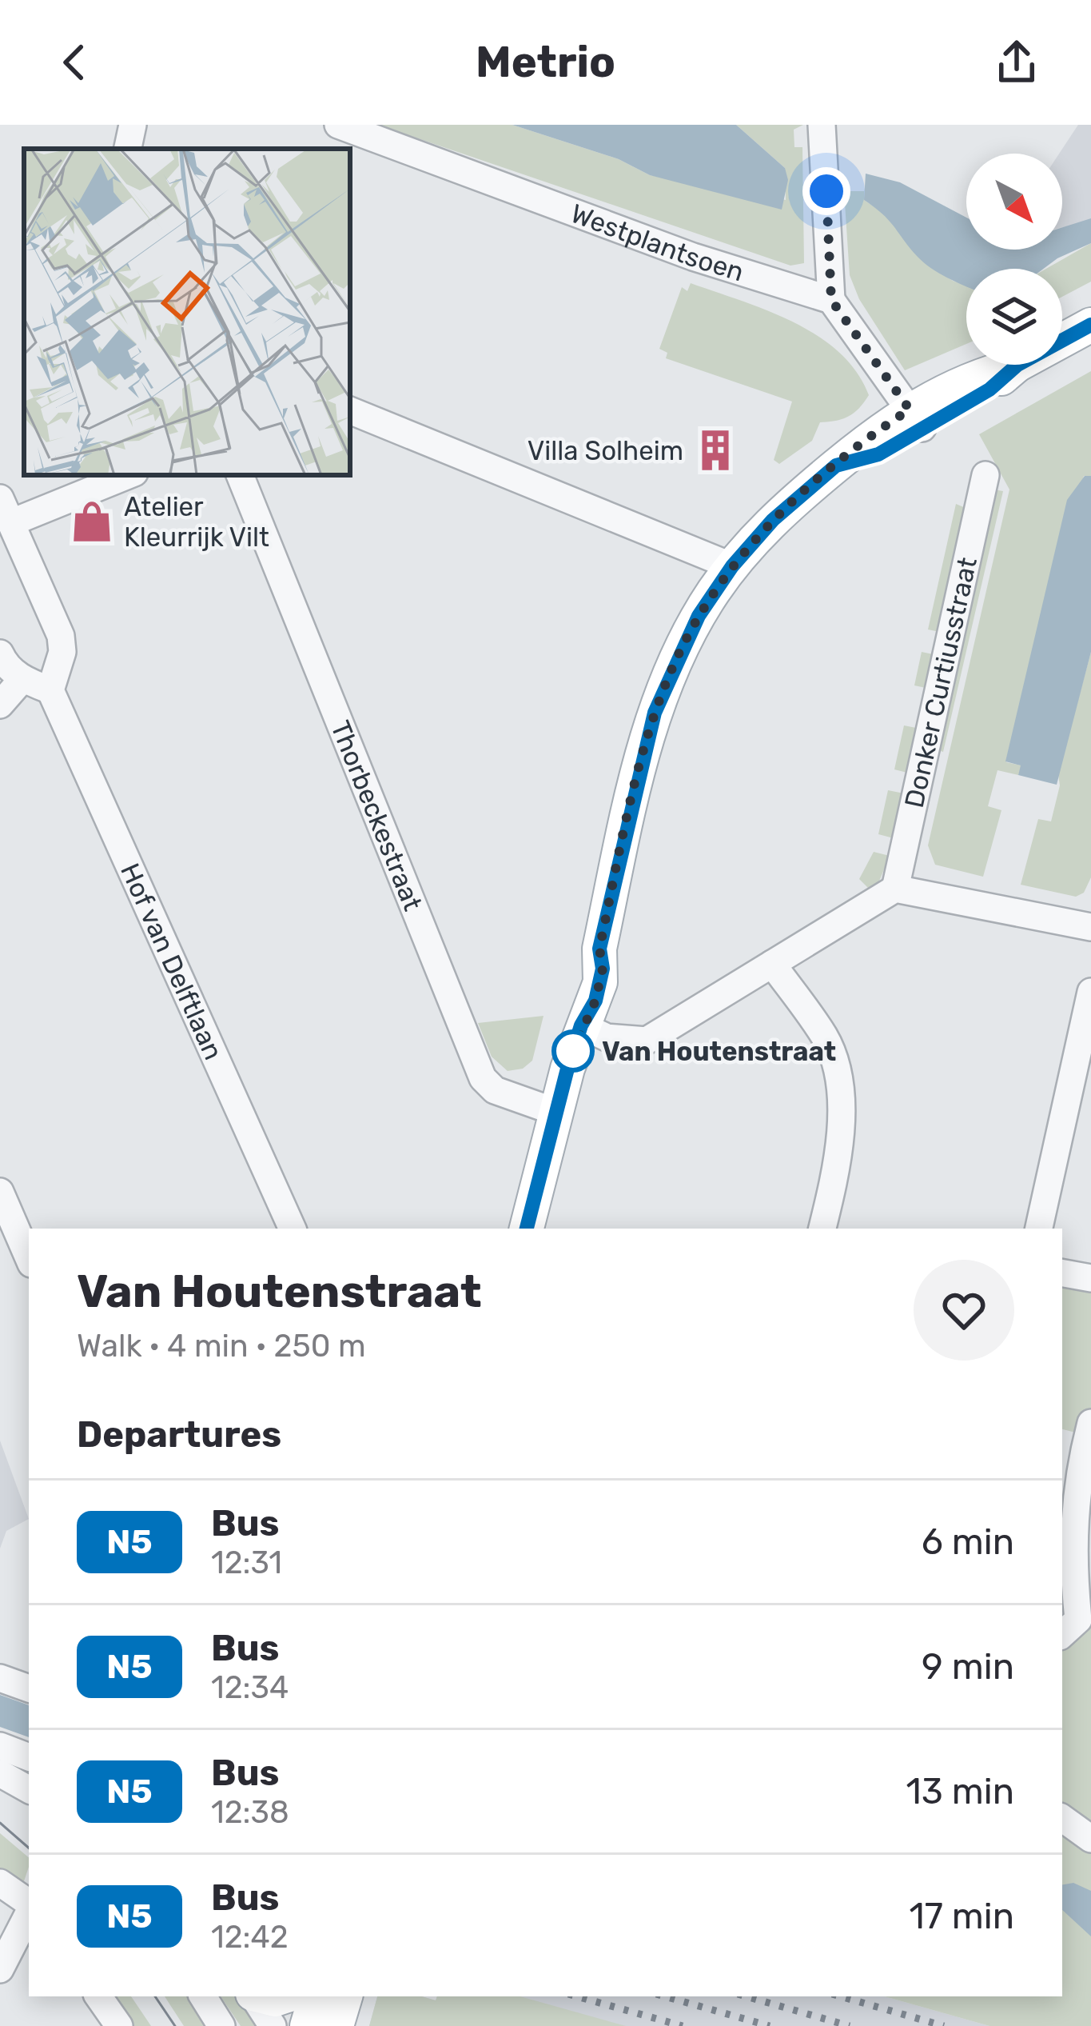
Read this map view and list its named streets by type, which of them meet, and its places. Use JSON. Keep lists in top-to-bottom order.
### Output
{
  "streets": {
    "street": [
      "Westplantsoen",
      "Donker Curtiusstraat",
      "Thorbeckestraat",
      "Hof van Delftlaan"
    ]
  },
  "places": {
    "building": ["Villa Solheim"],
    "shop": ["Atelier Kleurrijk Vilt"],
    "other": ["Van Houtenstraat"]
  },
  "lines": ["bus line N5"],
  "north": "bottom right",
  "page": {
    "header": "Metrio",
    "heading": [
      ["Van Houtenstraat", "Walk · 4 min · 250 m"],
      "Departures"
    ],
    "list": [
      {
        "mark": "N5",
        "name": "Bus",
        "note": "12:31",
        "value": "6 min"
      },
      {
        "mark": "N5",
        "name": "Bus",
        "note": "12:34",
        "value": "9 min"
      },
      {
        "mark": "N5",
        "name": "Bus",
        "note": "12:38",
        "value": "13 min"
      },
      {
        "mark": "N5",
        "name": "Bus",
        "note": "12:42",
        "value": "17 min"
      }
    ]
  }
}
